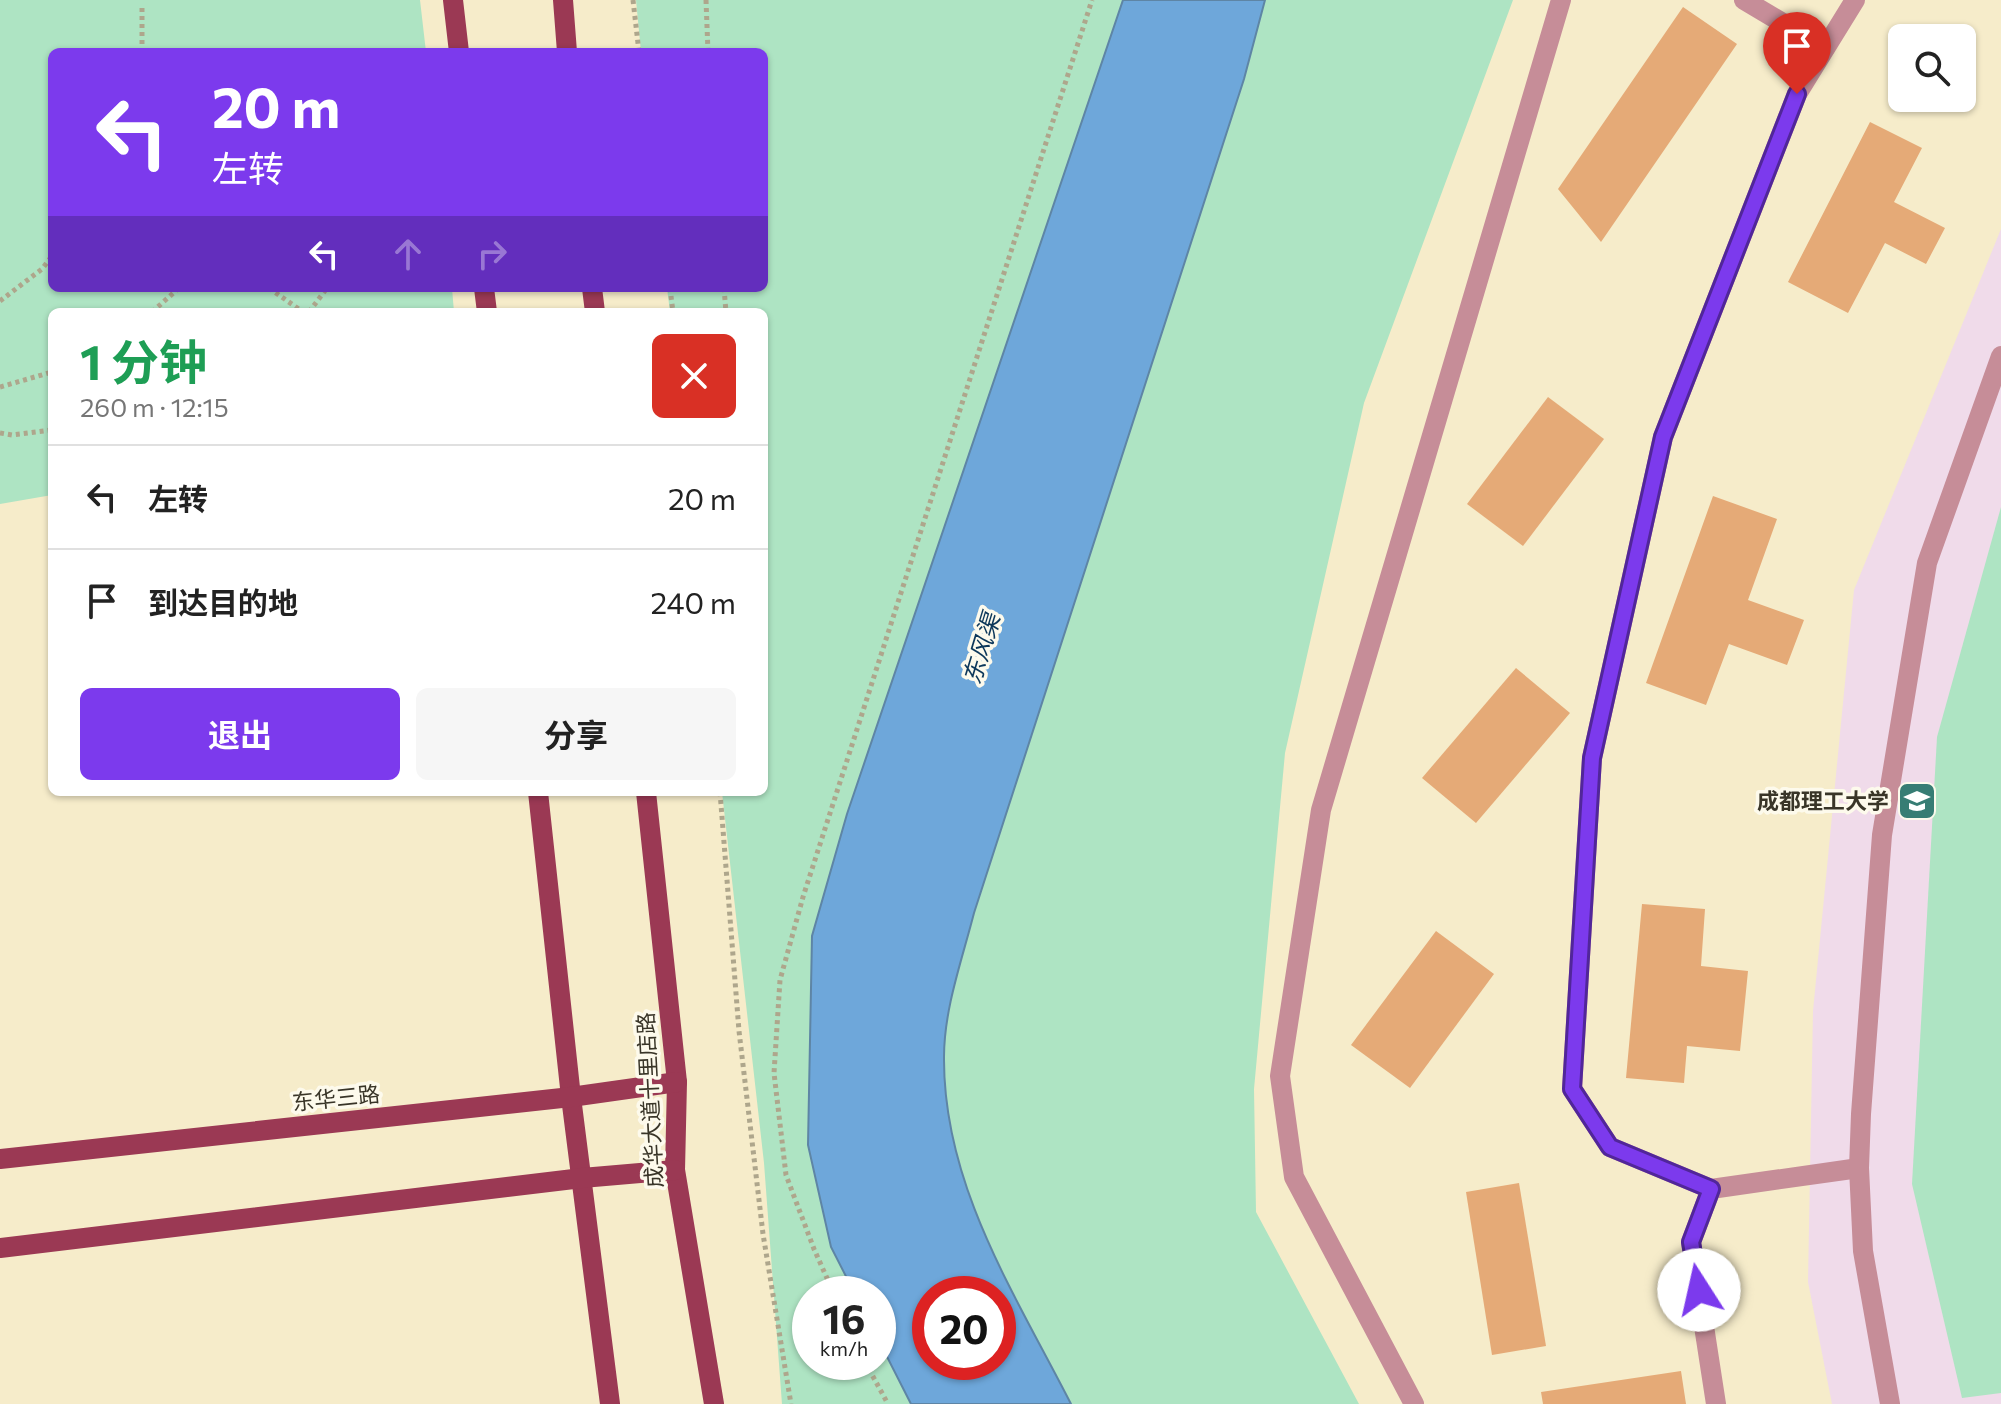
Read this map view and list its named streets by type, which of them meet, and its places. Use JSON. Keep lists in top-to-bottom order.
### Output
{
  "streets": {
    "main road": ["东华三路", "成华大道十里店路"]
  },
  "crossings": [
    ["东华三路", "成华大道十里店路"]
  ],
  "water": ["东风渠"],
  "places": {
    "school or university": ["成都理工大学"]
  },
  "page": {
    "turn": ["20 m", "左转"],
    "heading": ["1 分钟", "260 m · 12:15"],
    "list": [
      {
        "name": "左转",
        "value": "20 m"
      },
      {
        "name": "到达目的地",
        "value": "240 m"
      }
    ],
    "buttons": ["退出", "分享"],
    "speed": "16 km/h",
    "limit": "20"
  }
}
